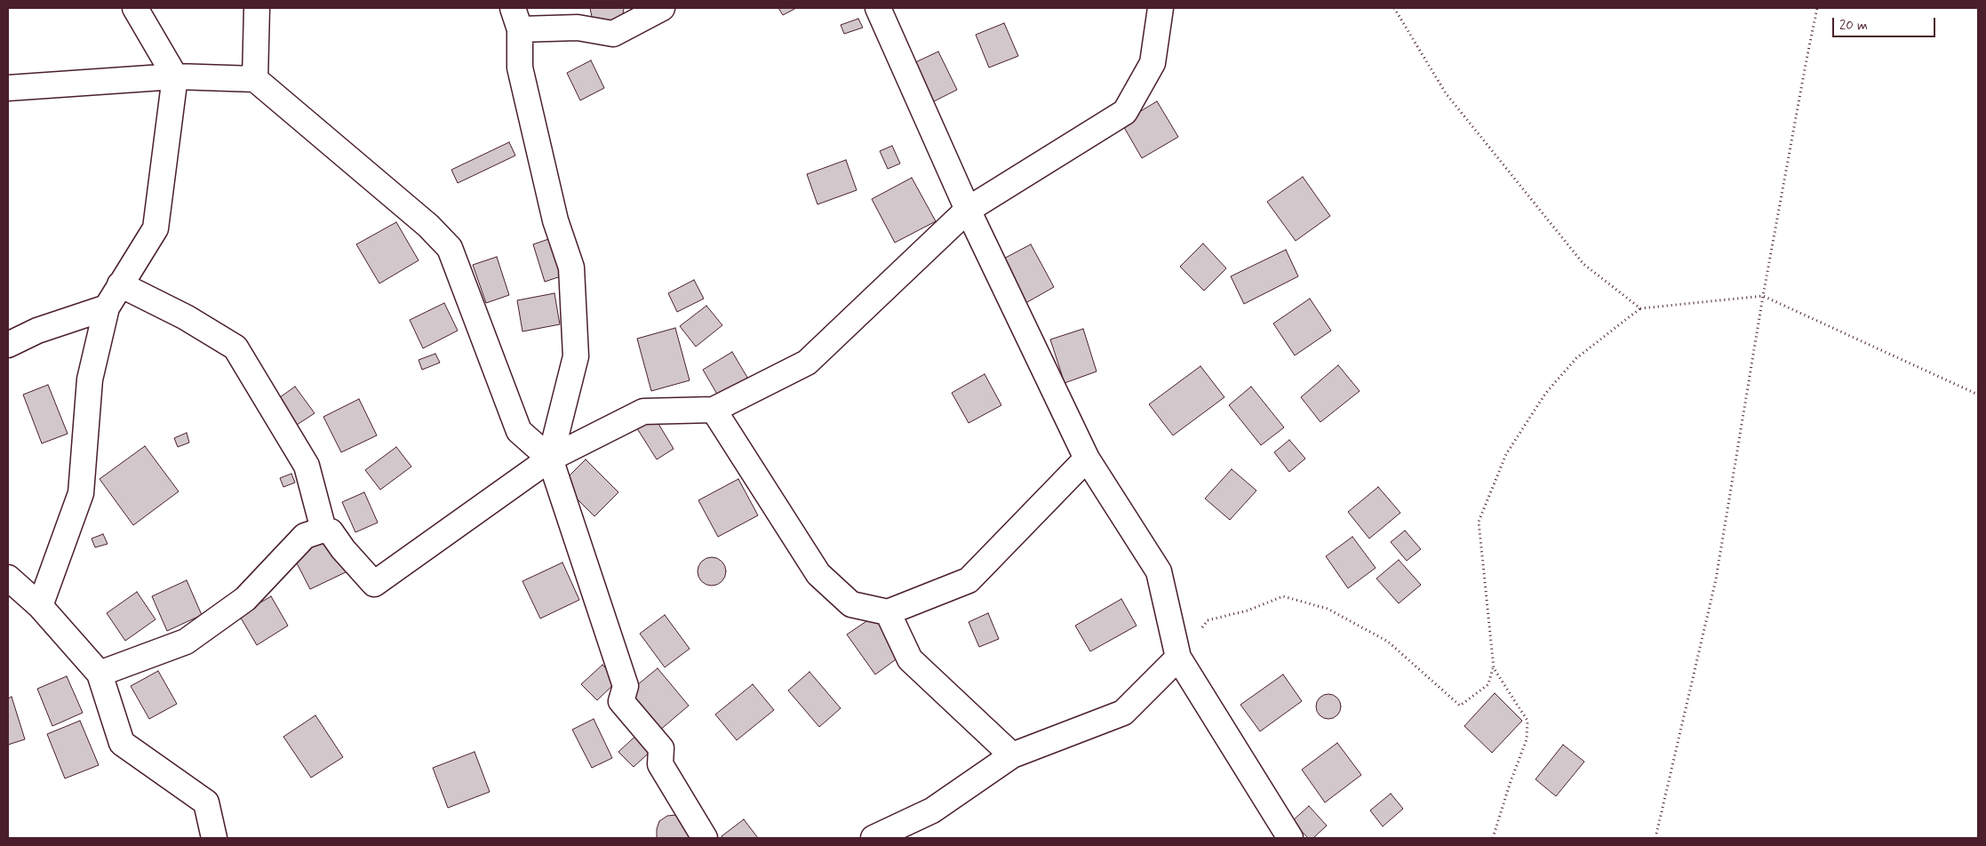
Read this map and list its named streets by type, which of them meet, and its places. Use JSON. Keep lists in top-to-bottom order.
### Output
{
  "scale_bar": "20 m"
}
